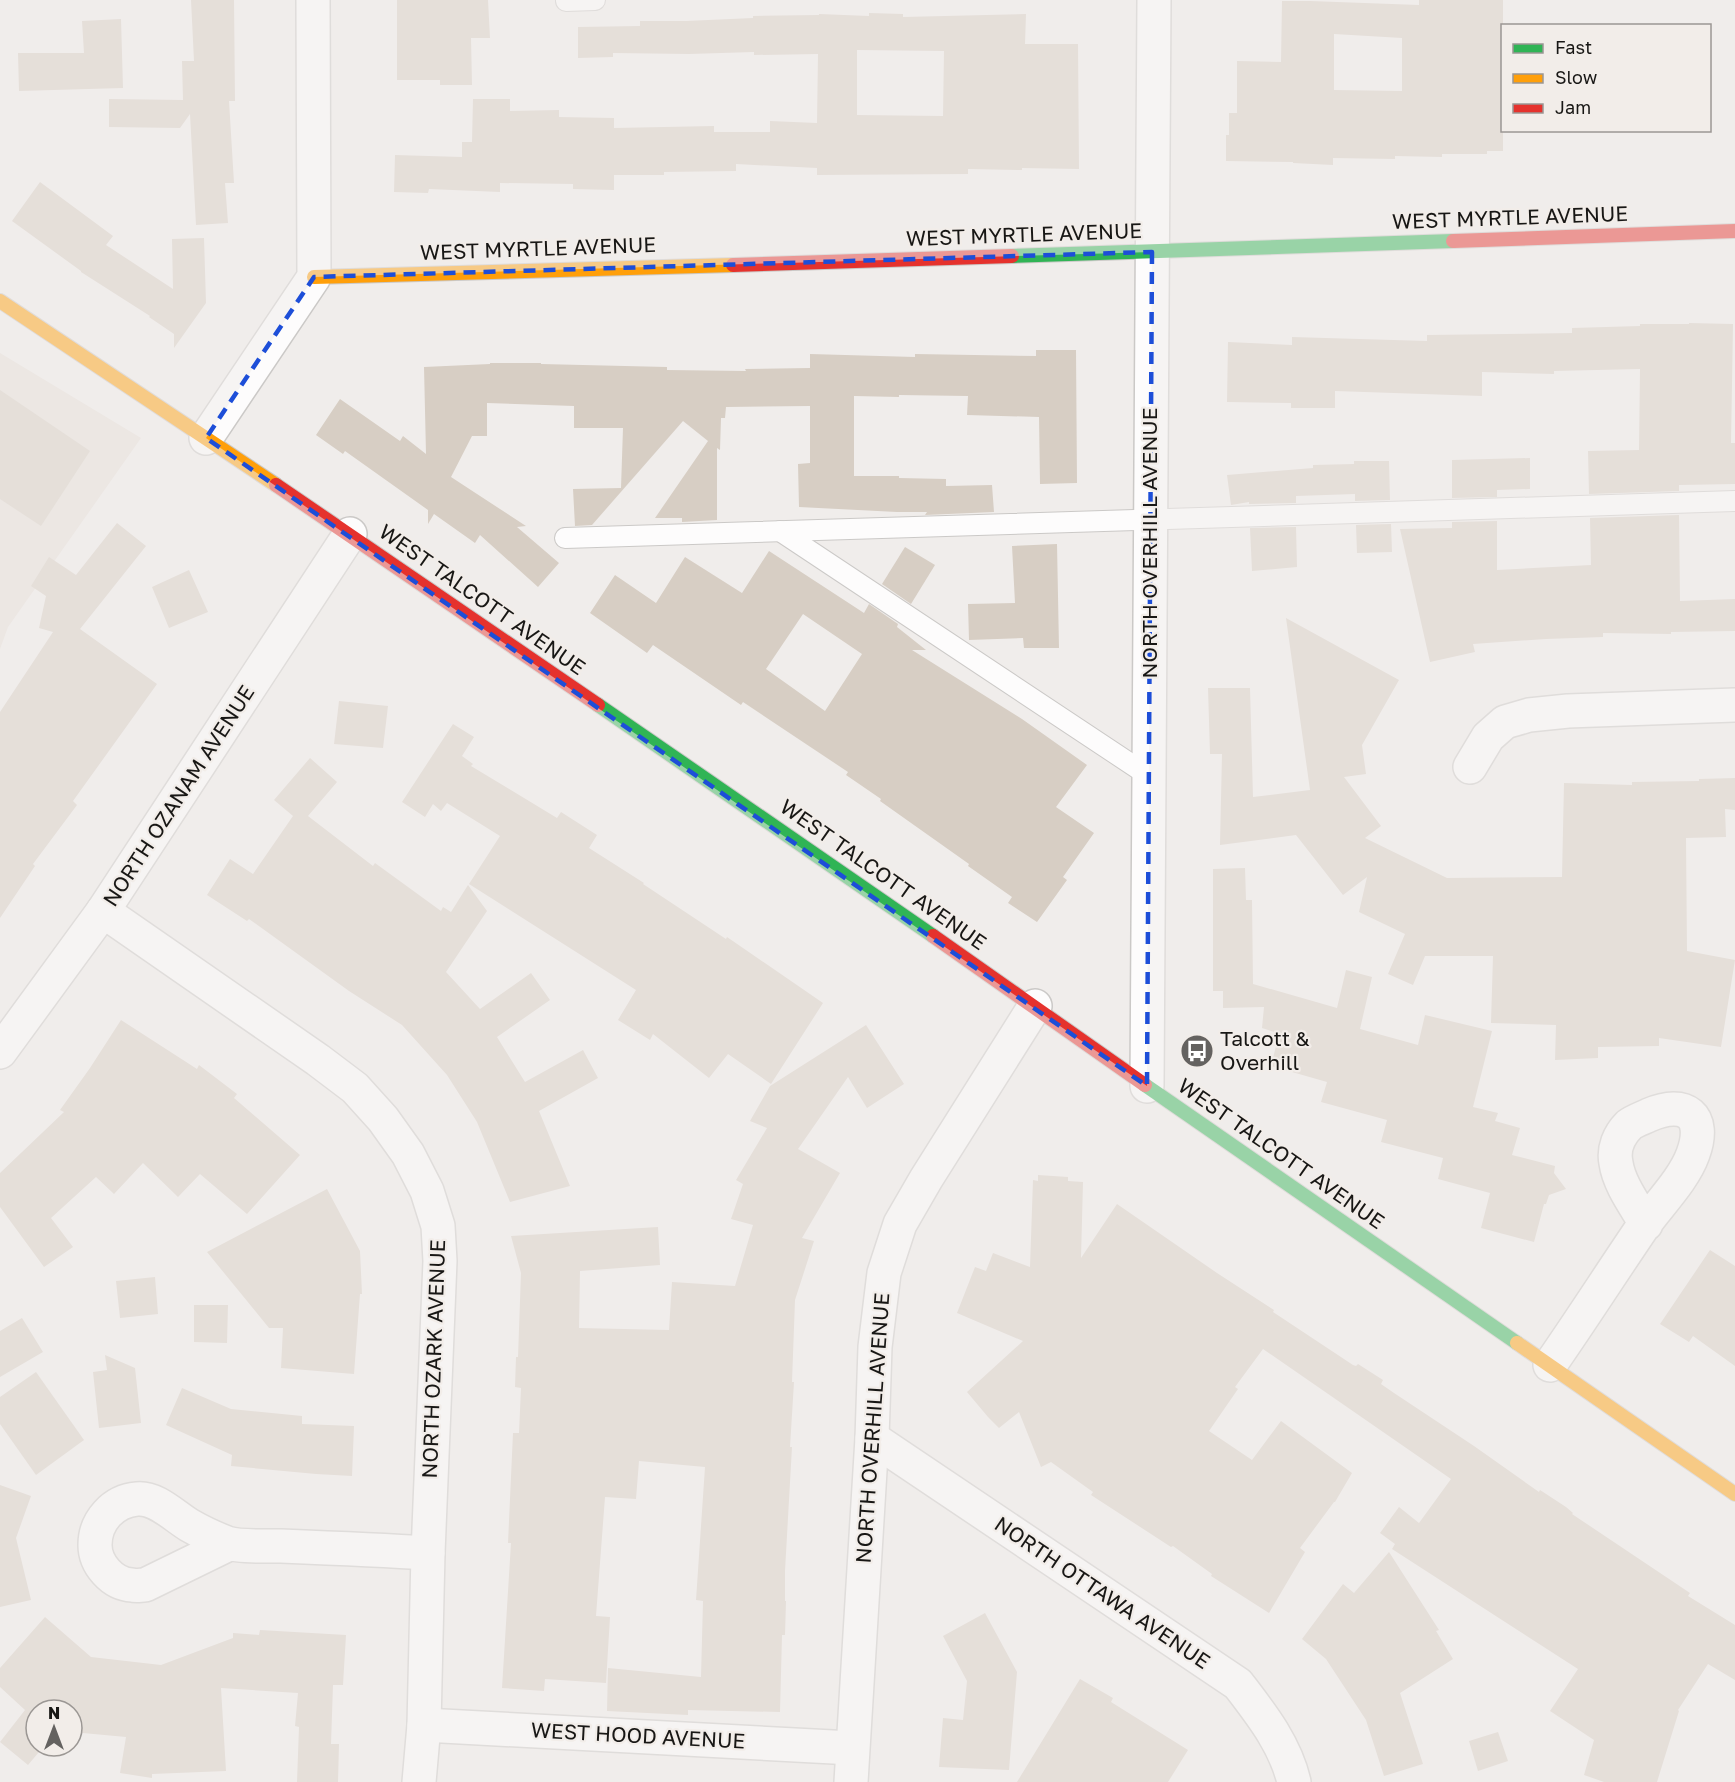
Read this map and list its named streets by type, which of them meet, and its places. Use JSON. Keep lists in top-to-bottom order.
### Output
{
  "streets": {
    "street": [
      "WEST MYRTLE AVENUE",
      "NORTH OVERHILL AVENUE",
      "WEST TALCOTT AVENUE",
      "NORTH OZANAM AVENUE",
      "NORTH OZARK AVENUE",
      "NORTH OTTAWA AVENUE",
      "WEST HOOD AVENUE"
    ]
  },
  "crossings": [
    ["WEST MYRTLE AVENUE", "NORTH OVERHILL AVENUE"],
    ["NORTH OVERHILL AVENUE", "WEST TALCOTT AVENUE"],
    ["NORTH OVERHILL AVENUE", "NORTH OTTAWA AVENUE"],
    ["NORTH OVERHILL AVENUE", "WEST HOOD AVENUE"],
    ["WEST TALCOTT AVENUE", "NORTH OZANAM AVENUE"],
    ["NORTH OZANAM AVENUE", "NORTH OZARK AVENUE"],
    ["NORTH OZARK AVENUE", "WEST HOOD AVENUE"]
  ],
  "places": {
    "bus stop": ["Talcott & Overhill"]
  },
  "legend": ["Fast", "Slow", "Jam"],
  "north": "top"
}
